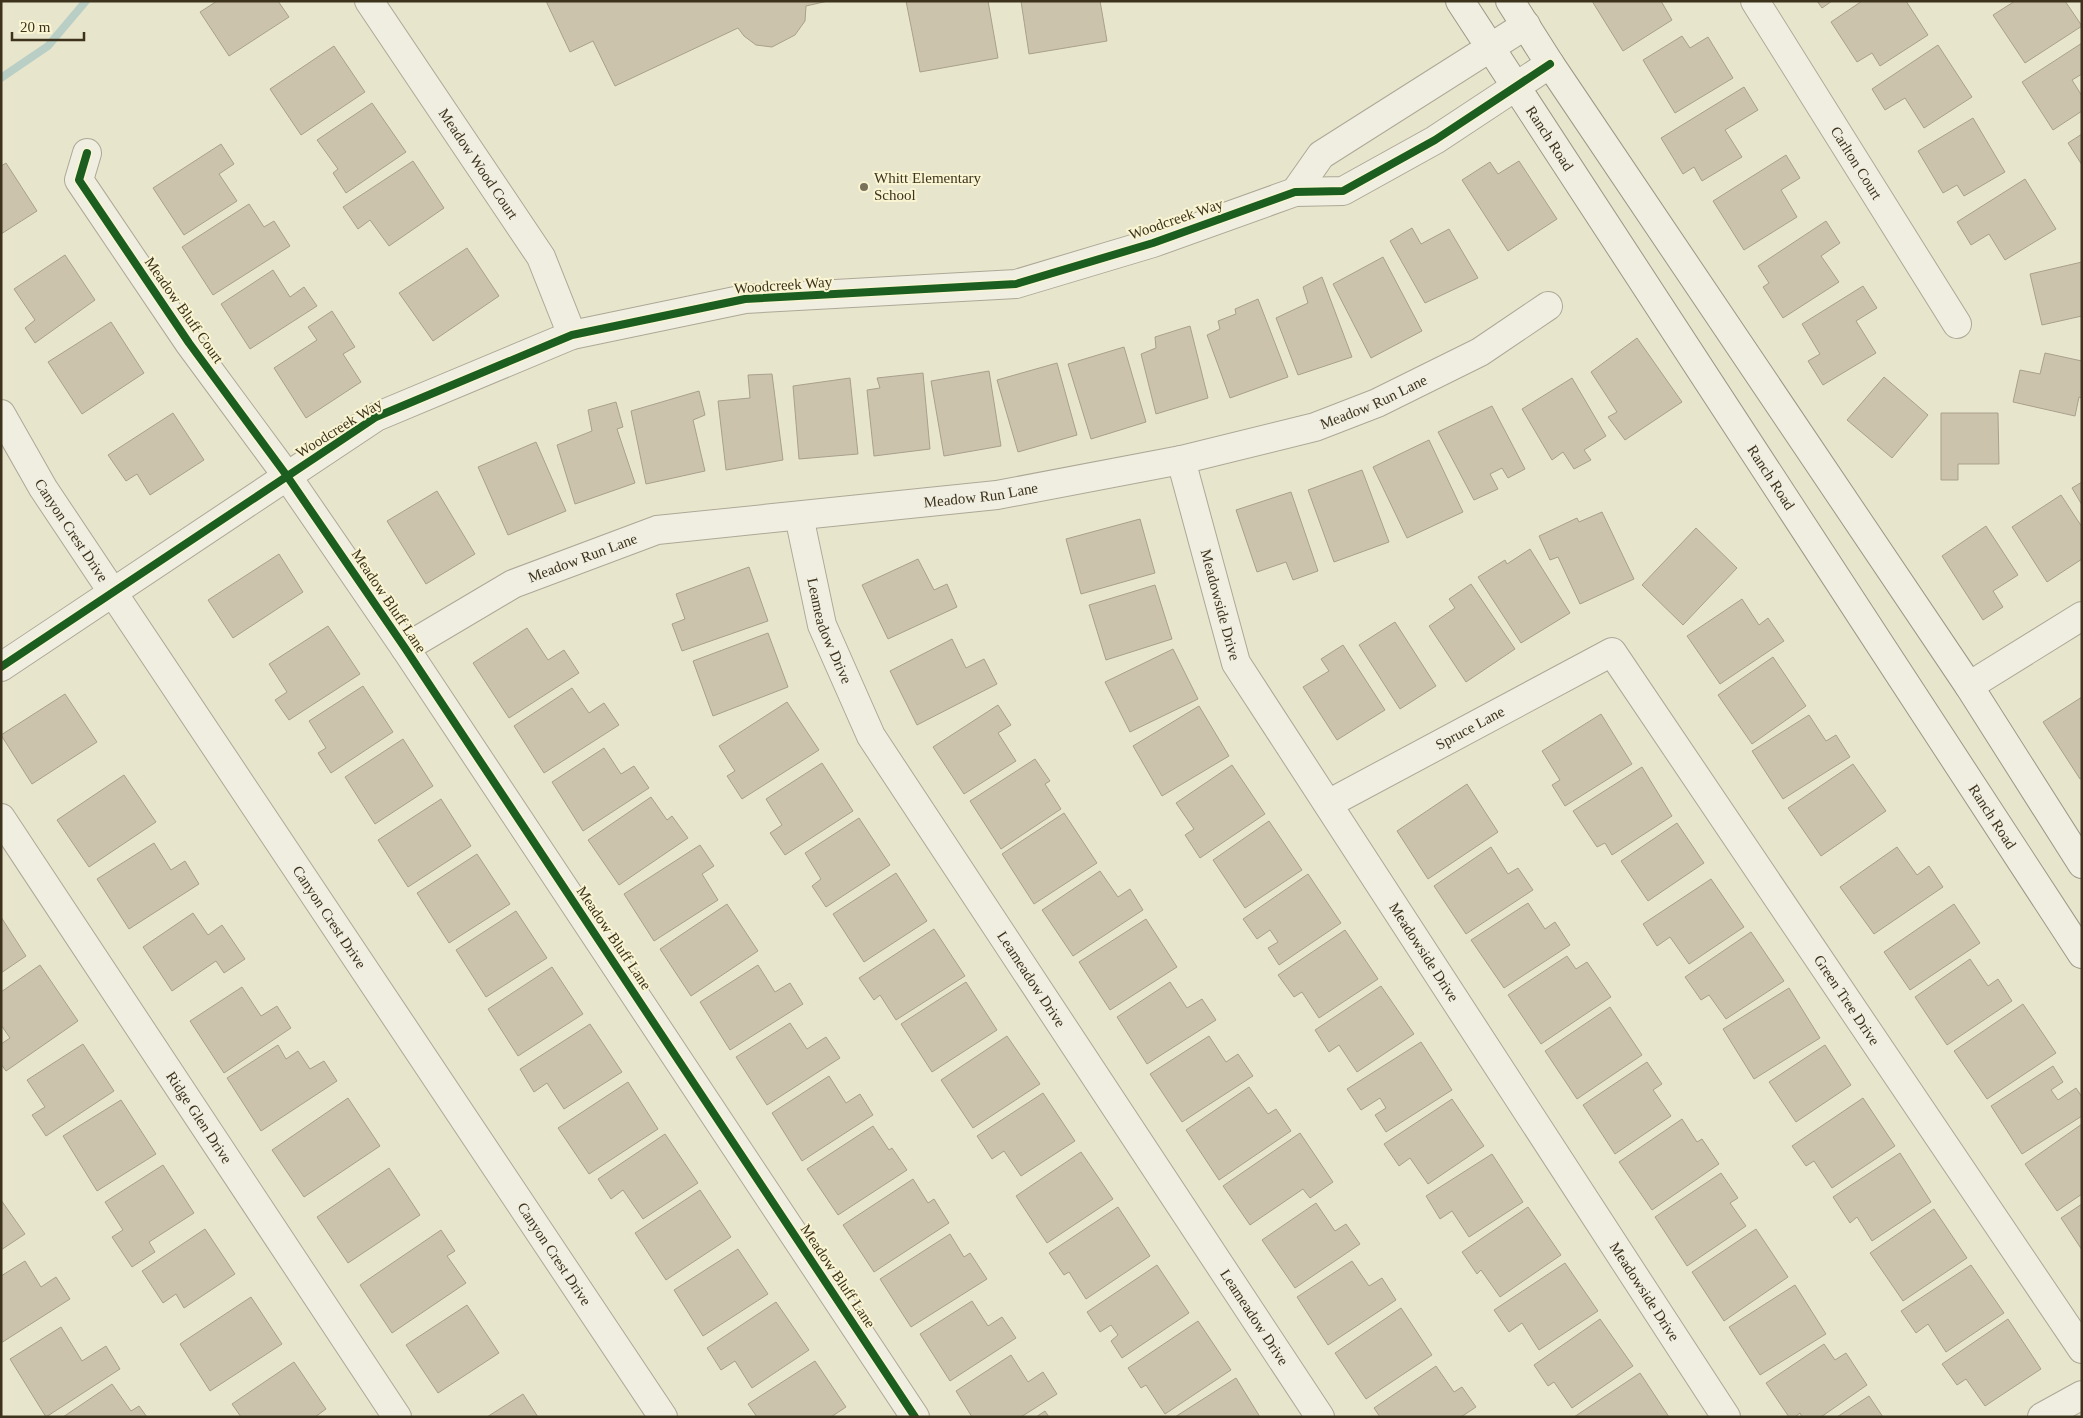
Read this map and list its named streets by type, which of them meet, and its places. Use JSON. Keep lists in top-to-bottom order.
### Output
{
  "streets": {
    "street": [
      "Ranch Road",
      "Carlton Court",
      "Meadow Wood Court",
      "Woodcreek Way",
      "Meadow Bluff Court",
      "Meadow Run Lane",
      "Canyon Crest Drive",
      "Meadow Bluff Lane",
      "Meadowside Drive",
      "Leameadow Drive",
      "Spruce Lane",
      "Green Tree Drive",
      "Ridge Glen Drive"
    ]
  },
  "crossings": [
    ["Ranch Road", "Woodcreek Way"],
    ["Meadow Wood Court", "Woodcreek Way"],
    ["Woodcreek Way", "Meadow Bluff Court"],
    ["Woodcreek Way", "Canyon Crest Drive"],
    ["Woodcreek Way", "Meadow Bluff Lane"],
    ["Meadow Bluff Court", "Meadow Bluff Lane"],
    ["Meadow Run Lane", "Meadow Bluff Lane"],
    ["Meadow Run Lane", "Meadowside Drive"],
    ["Meadow Run Lane", "Leameadow Drive"],
    ["Meadowside Drive", "Spruce Lane"],
    ["Spruce Lane", "Green Tree Drive"]
  ],
  "places": ["Whitt Elementary School"],
  "scale_bar": "20 m"
}
